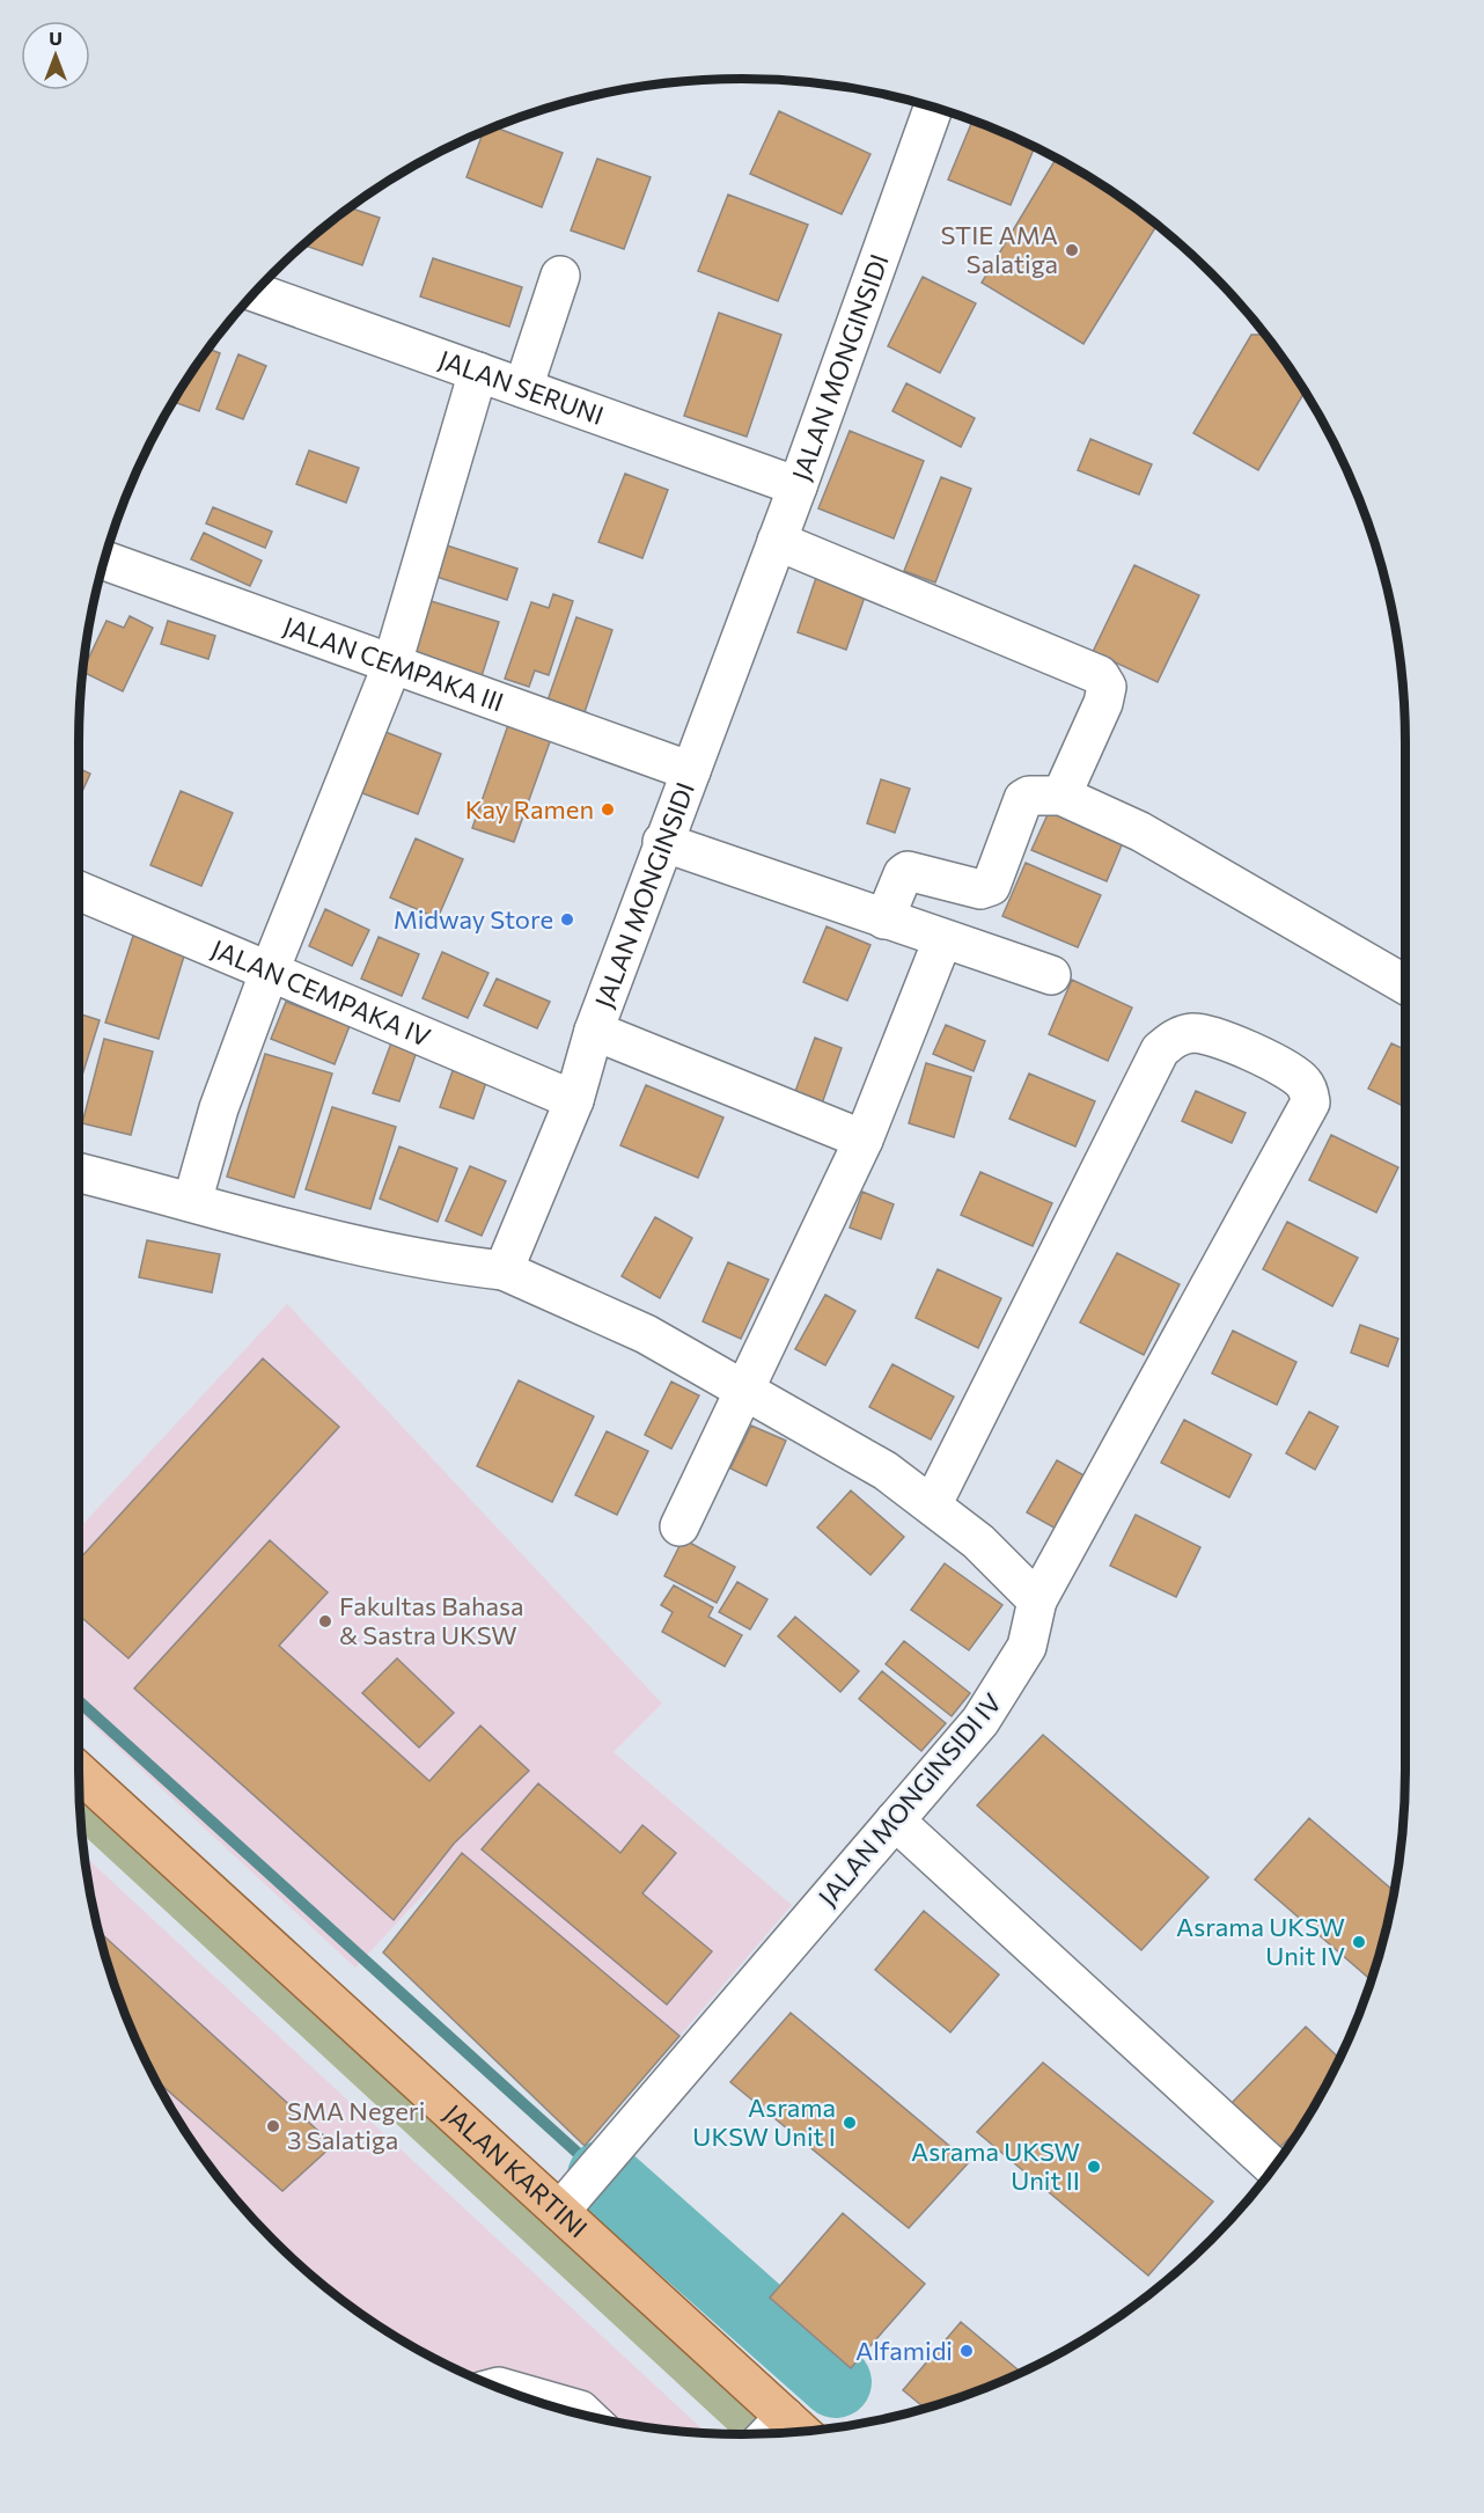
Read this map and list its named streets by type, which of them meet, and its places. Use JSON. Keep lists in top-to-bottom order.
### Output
{
  "streets": {
    "main road": ["JALAN KARTINI"],
    "street": [
      "JALAN MONGINSIDI",
      "JALAN SERUNI",
      "JALAN CEMPAKA III",
      "JALAN CEMPAKA IV",
      "JALAN MONGINSIDI IV"
    ]
  },
  "crossings": [
    ["JALAN MONGINSIDI", "JALAN SERUNI"],
    ["JALAN MONGINSIDI", "JALAN CEMPAKA III"],
    ["JALAN MONGINSIDI", "JALAN CEMPAKA IV"],
    ["JALAN MONGINSIDI IV", "JALAN KARTINI"]
  ],
  "places": [
    "STIE AMA Salatiga",
    "Kay Ramen",
    "Midway Store",
    "Fakultas Bahasa & Sastra UKSW",
    "Asrama UKSW Unit IV",
    "Asrama UKSW Unit I",
    "SMA Negeri 3 Salatiga",
    "Asrama UKSW Unit II",
    "Alfamidi"
  ],
  "north": "top"
}
